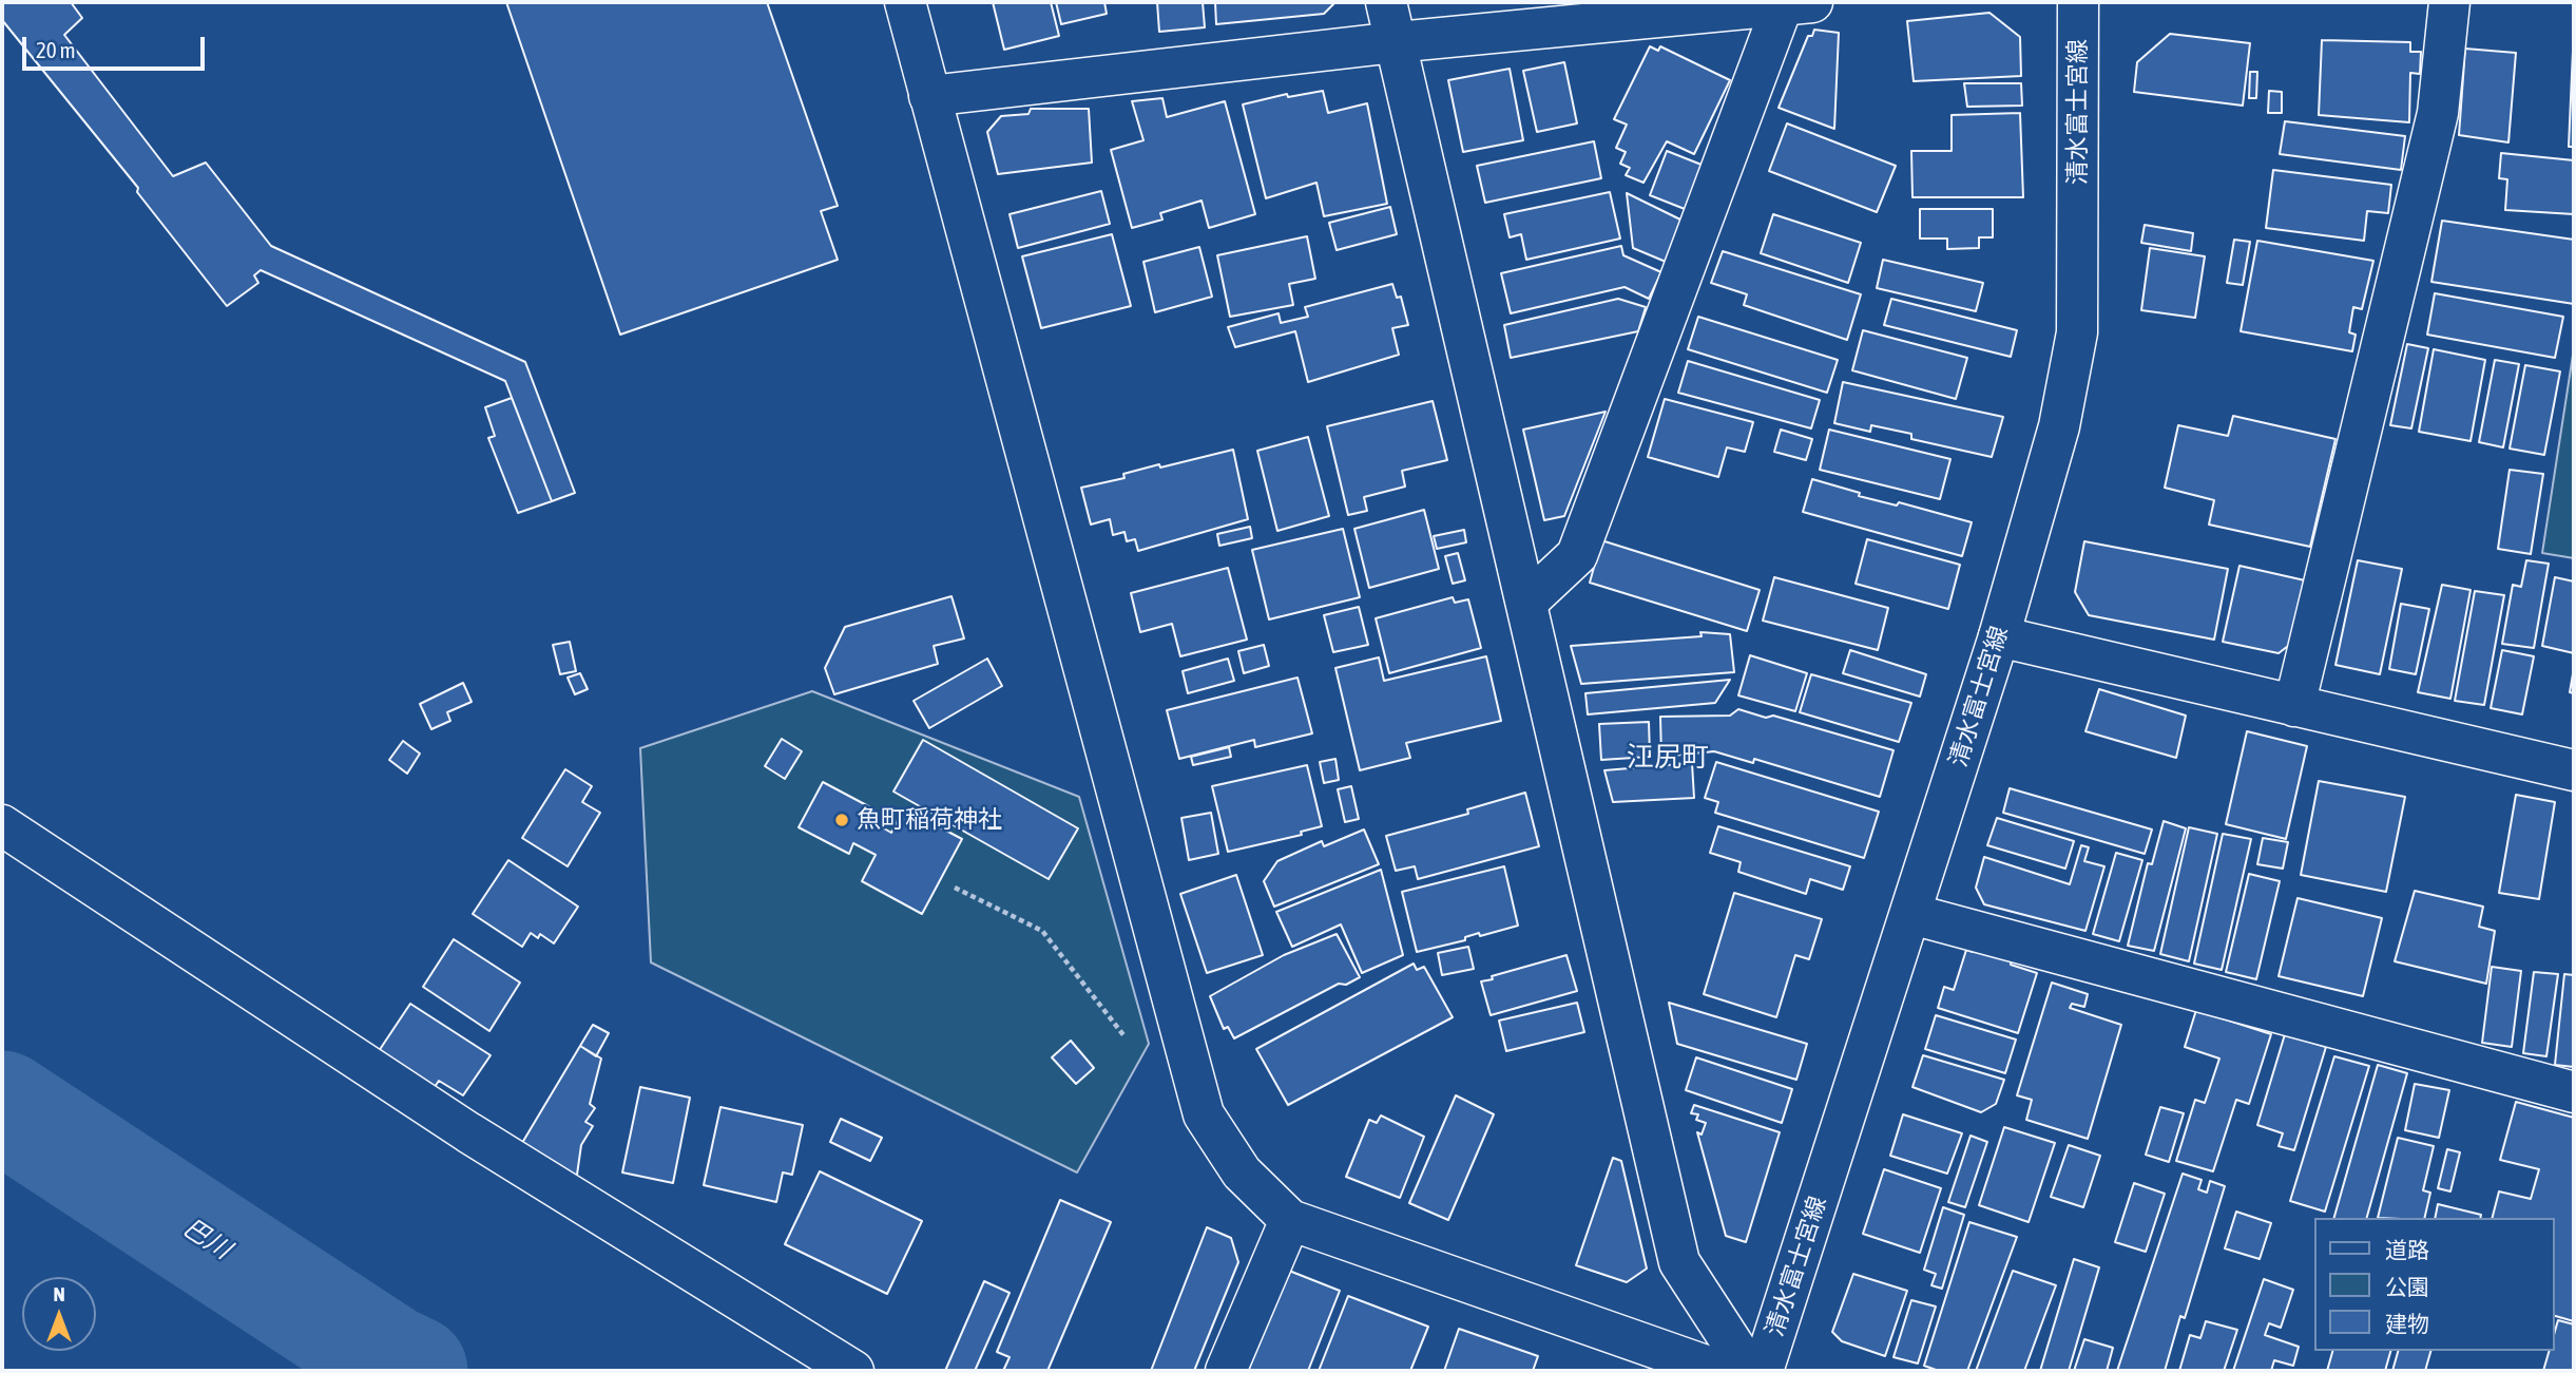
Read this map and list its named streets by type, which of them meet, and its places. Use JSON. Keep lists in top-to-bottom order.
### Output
{
  "streets": {
    "street": ["清水富士宮線"]
  },
  "districts": ["江尻町"],
  "water": ["巴川"],
  "places": ["魚町稲荷神社"],
  "legend": ["道路", "公園", "建物"],
  "scale_bar": "20 m",
  "north": "top"
}
